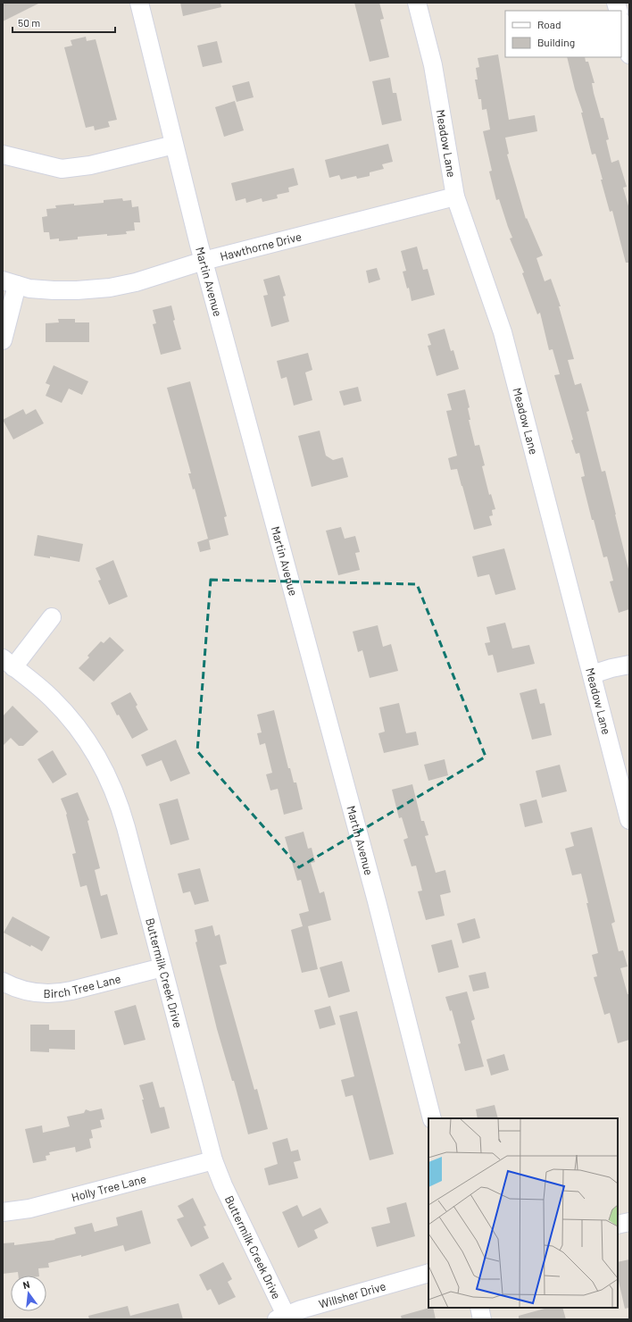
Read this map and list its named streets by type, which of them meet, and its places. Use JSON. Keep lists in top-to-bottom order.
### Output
{
  "streets": {
    "street": [
      "Meadow Lane",
      "Hawthorne Drive",
      "Martin Avenue",
      "Buttermilk Creek Drive",
      "Birch Tree Lane",
      "Holly Tree Lane",
      "Willsher Drive"
    ]
  },
  "crossings": [
    ["Meadow Lane", "Hawthorne Drive"],
    ["Hawthorne Drive", "Martin Avenue"],
    ["Buttermilk Creek Drive", "Birch Tree Lane"],
    ["Buttermilk Creek Drive", "Holly Tree Lane"],
    ["Buttermilk Creek Drive", "Willsher Drive"]
  ],
  "legend": ["Road", "Building"],
  "scale_bar": "50 m",
  "north": "top"
}
